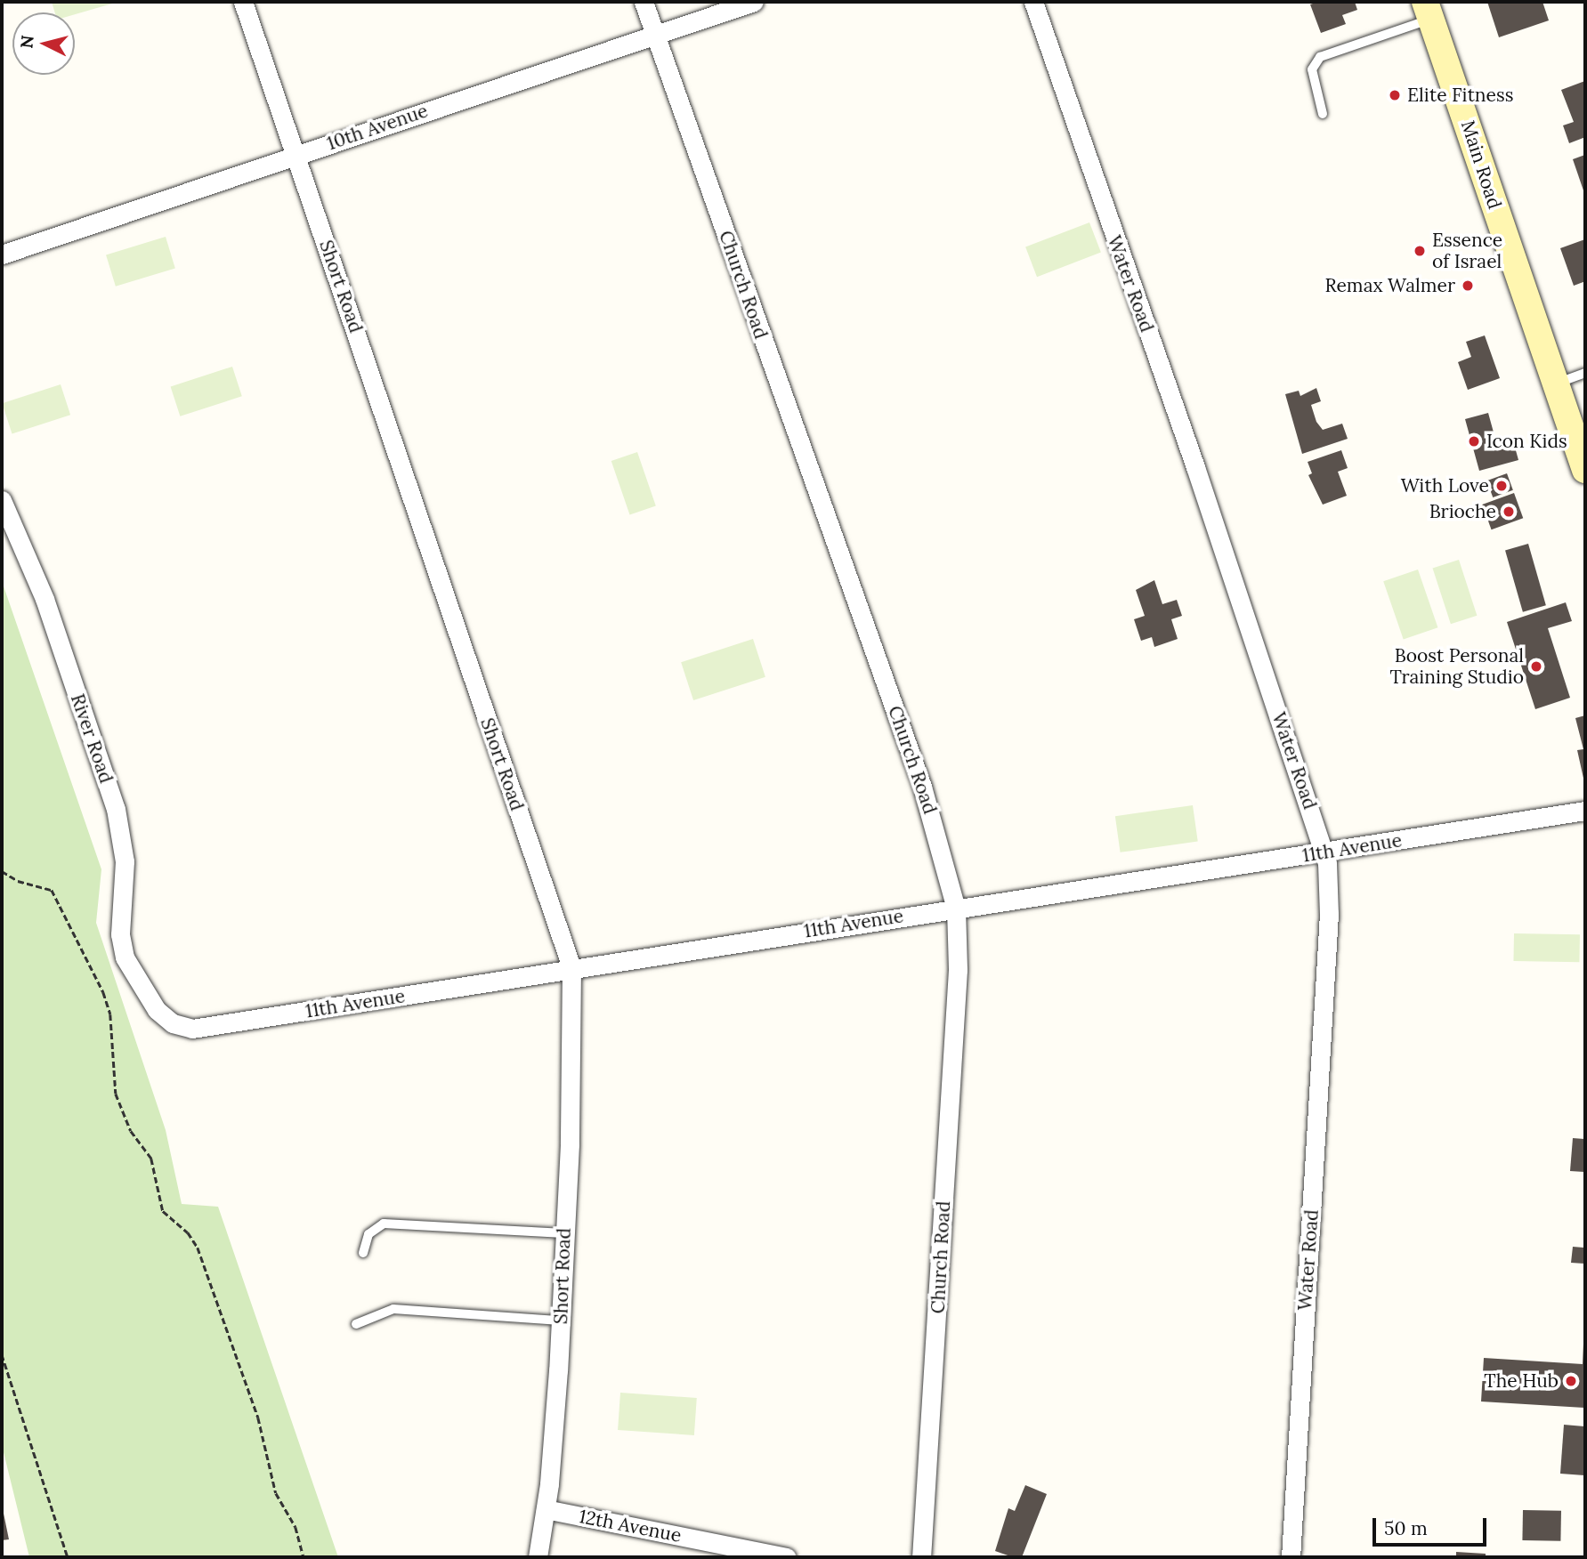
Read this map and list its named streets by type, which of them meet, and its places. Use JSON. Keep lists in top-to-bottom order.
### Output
{
  "streets": {
    "main road": ["Main Road"],
    "street": [
      "10th Avenue",
      "Water Road",
      "Church Road",
      "Short Road",
      "River Road",
      "11th Avenue",
      "12th Avenue"
    ]
  },
  "crossings": [
    ["10th Avenue", "Church Road"],
    ["10th Avenue", "Short Road"],
    ["Water Road", "11th Avenue"],
    ["Church Road", "11th Avenue"],
    ["Short Road", "11th Avenue"],
    ["Short Road", "12th Avenue"],
    ["River Road", "11th Avenue"]
  ],
  "places": [
    "Elite Fitness",
    "Essence of Israel",
    "Remax Walmer",
    "Icon Kids",
    "With Love",
    "Brioche",
    "Boost Personal Training Studio",
    "The Hub"
  ],
  "scale_bar": "50 m",
  "north": "left"
}
